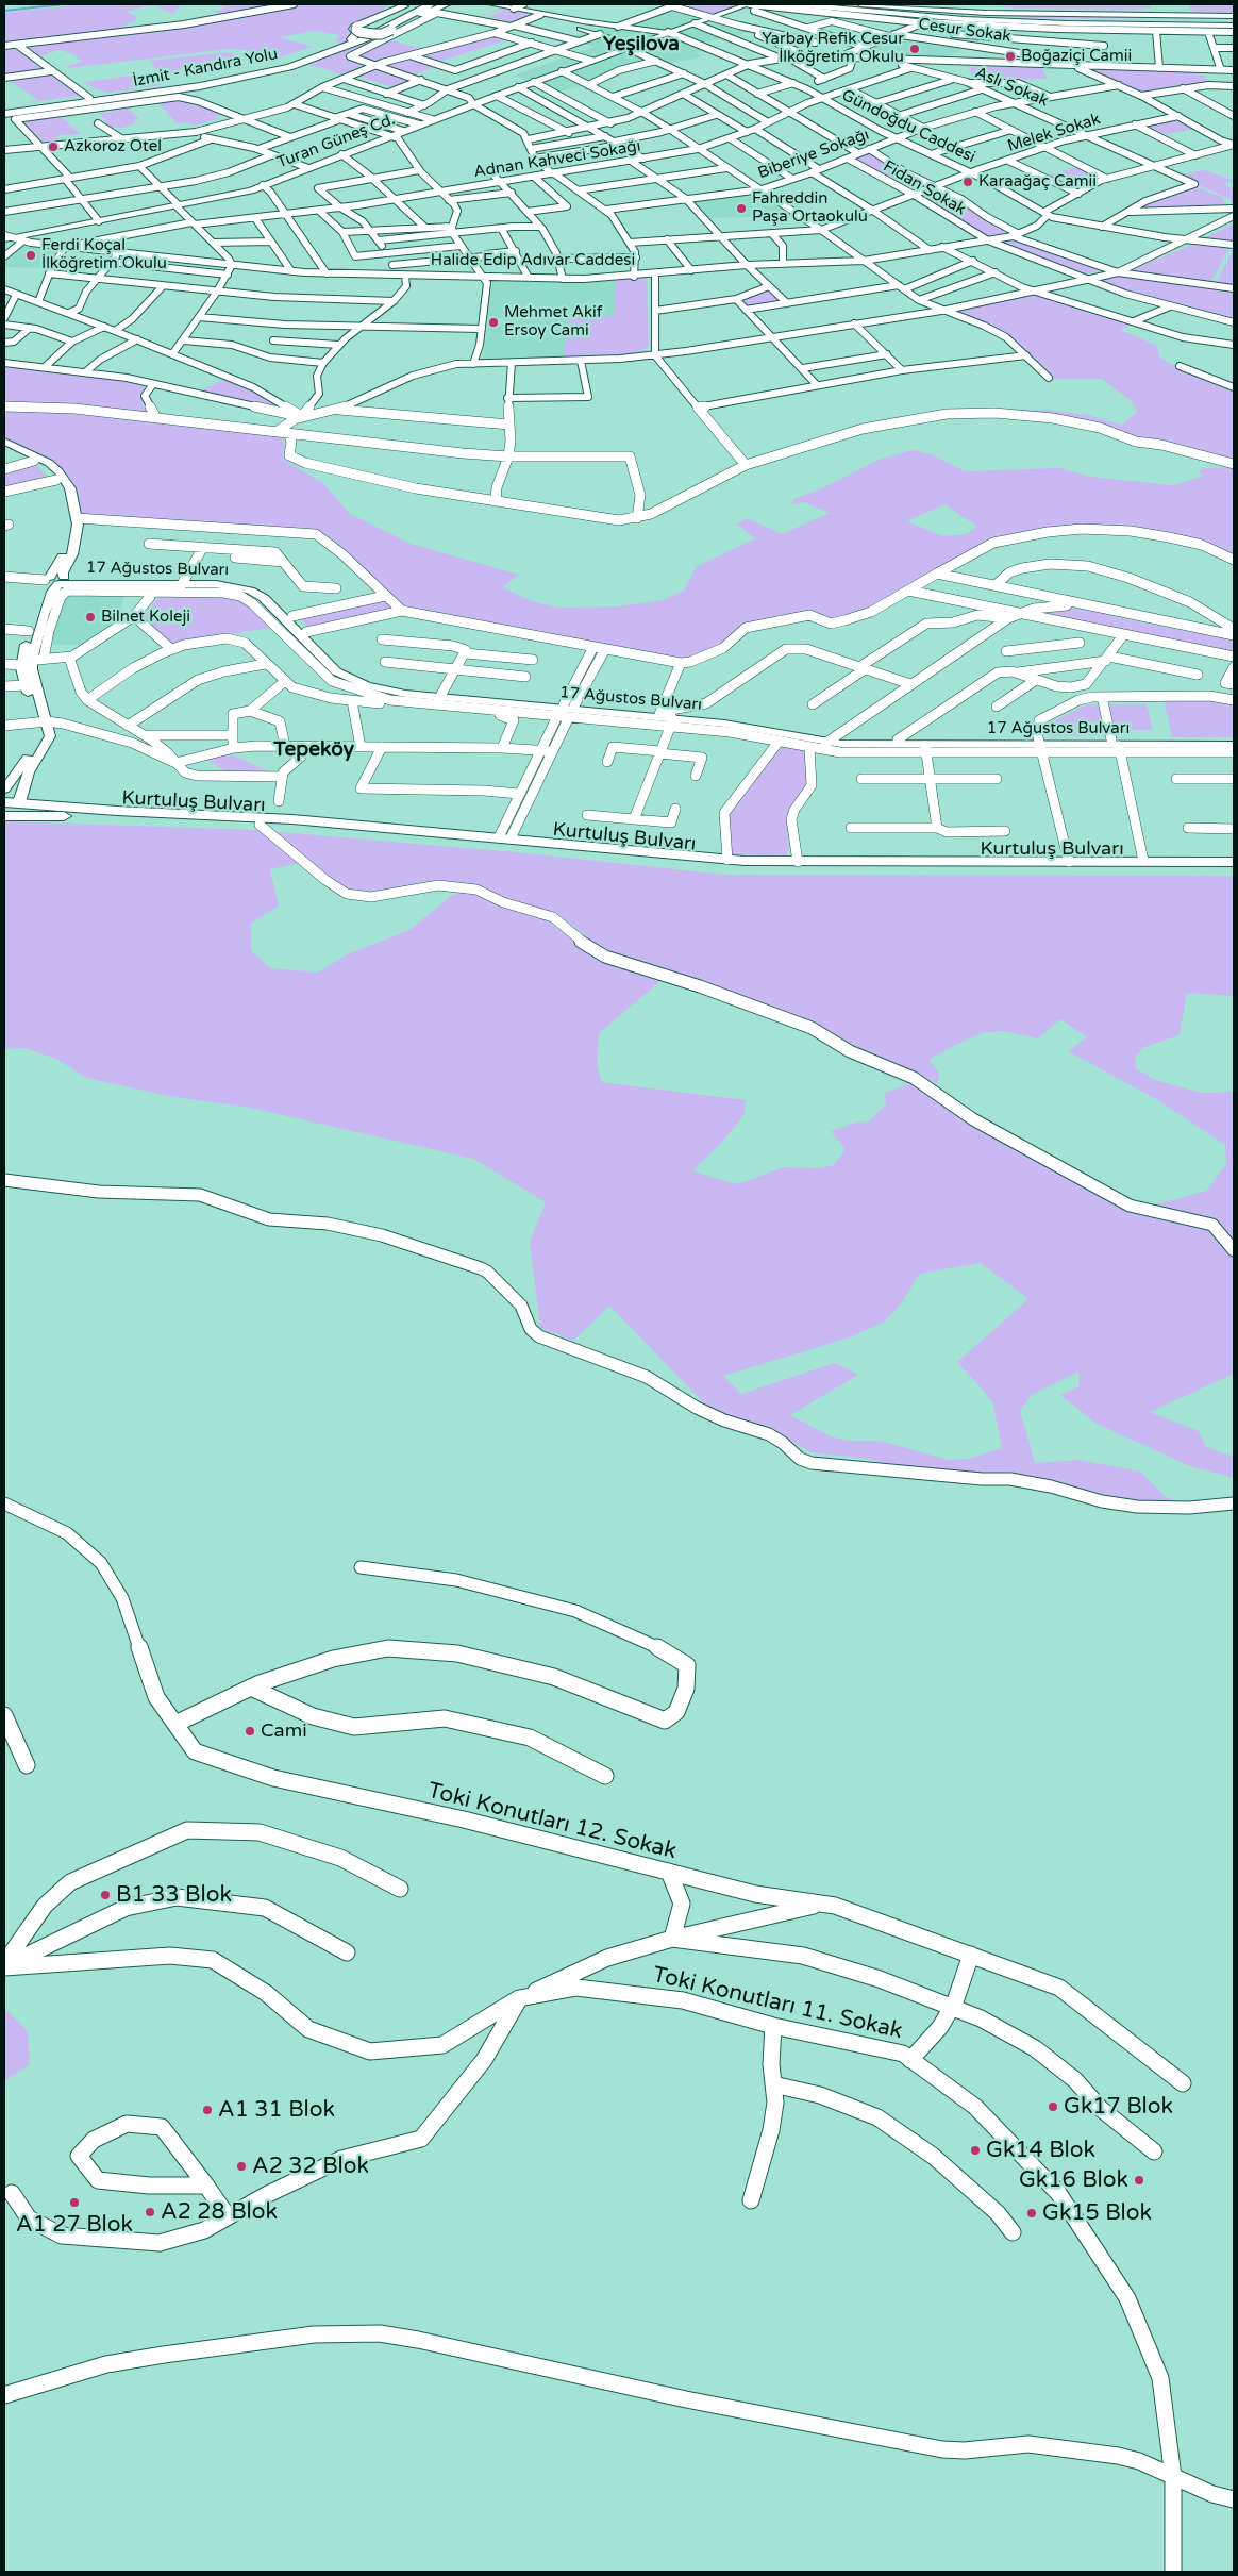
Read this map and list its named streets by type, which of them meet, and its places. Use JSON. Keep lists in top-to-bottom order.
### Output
{
  "streets": {
    "highway": ["İzmit - Kandıra Yolu", "Kurtuluş Bulvarı"],
    "main road": ["Turan Güneş Cd.", "17 Ağustos Bulvarı"],
    "street": [
      "Cesur Sokak",
      "Aslı Sokak",
      "Gündoğdu Caddesi",
      "Melek Sokak",
      "Biberiye Sokağı",
      "Adnan Kahveci Sokağı",
      "Fidan Sokak",
      "Halide Edip Adıvar Caddesi",
      "Toki Konutları 12. Sokak",
      "Toki Konutları 11. Sokak"
    ]
  },
  "crossings": [
    ["Cesur Sokak", "Melek Sokak"],
    ["Cesur Sokak", "Biberiye Sokağı"],
    ["Cesur Sokak", "Halide Edip Adıvar Caddesi"],
    ["Aslı Sokak", "Melek Sokak"],
    ["Aslı Sokak", "Biberiye Sokağı"],
    ["Aslı Sokak", "Adnan Kahveci Sokağı"],
    ["Aslı Sokak", "Halide Edip Adıvar Caddesi"],
    ["Gündoğdu Caddesi", "Melek Sokak"],
    ["Gündoğdu Caddesi", "Turan Güneş Cd."],
    ["Gündoğdu Caddesi", "Biberiye Sokağı"],
    ["Gündoğdu Caddesi", "Adnan Kahveci Sokağı"],
    ["Gündoğdu Caddesi", "Halide Edip Adıvar Caddesi"],
    ["Melek Sokak", "Fidan Sokak"],
    ["Turan Güneş Cd.", "Halide Edip Adıvar Caddesi"],
    ["Biberiye Sokağı", "Fidan Sokak"],
    ["Adnan Kahveci Sokağı", "Halide Edip Adıvar Caddesi"],
    ["Fidan Sokak", "Halide Edip Adıvar Caddesi"]
  ],
  "districts": ["Yeşilova", "Tepeköy"],
  "places": [
    "Yarbay Refik Cesur İlköğretim Okulu",
    "Boğaziçi Camii",
    "Azkoroz Otel",
    "Karaağaç Camii",
    "Fahreddin Paşa Ortaokulu",
    "Ferdi Koçal İlköğretim Okulu",
    "Mehmet Akif Ersoy Cami",
    "Bilnet Koleji",
    "Cami",
    "B1 33 Blok",
    "Gk17 Blok",
    "A1 31 Blok",
    "Gk14 Blok",
    "A2 32 Blok",
    "Gk16 Blok",
    "A1 27 Blok",
    "A2 28 Blok",
    "Gk15 Blok"
  ]
}
